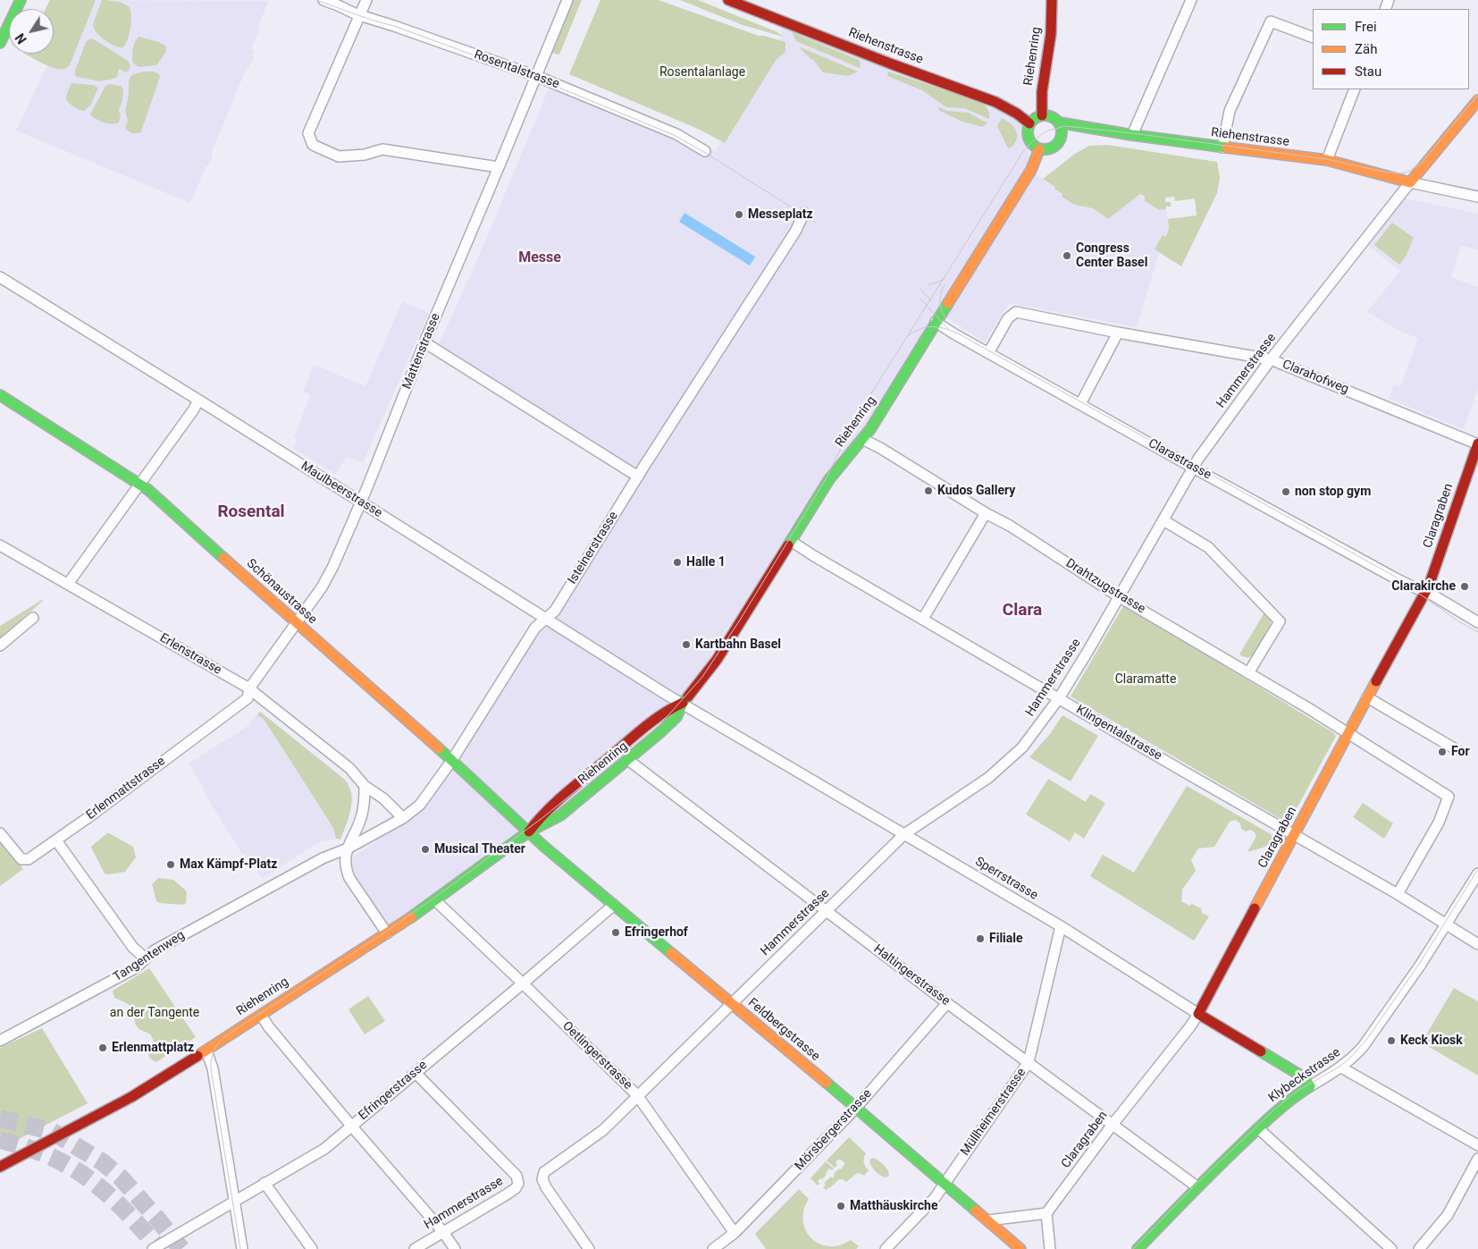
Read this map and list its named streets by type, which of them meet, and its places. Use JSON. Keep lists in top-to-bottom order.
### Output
{
  "streets": {
    "main road": [
      "Riehenstrasse",
      "Riehenring",
      "Hammerstrasse",
      "Claragraben",
      "Schönaustrasse",
      "Sperrstrasse",
      "Feldbergstrasse",
      "Klybeckstrasse"
    ],
    "street": [
      "Rosentalstrasse",
      "Mattenstrasse",
      "Clarahofweg",
      "Clarastrasse",
      "Maulbeerstrasse",
      "Isteinerstrasse",
      "Drahtzugstrasse",
      "Erlenstrasse",
      "Klingentalstrasse",
      "Erlenmattstrasse",
      "Tangentenweg",
      "Haltingerstrasse",
      "Oetlingerstrasse",
      "Efringerstrasse",
      "Müllheimerstrasse",
      "Mörsbergerstrasse"
    ]
  },
  "crossings": [
    ["Riehenstrasse", "Riehenring"],
    ["Riehenstrasse", "Hammerstrasse"],
    ["Riehenring", "Clarastrasse"],
    ["Riehenring", "Maulbeerstrasse"],
    ["Riehenring", "Drahtzugstrasse"],
    ["Riehenring", "Schönaustrasse"],
    ["Riehenring", "Klingentalstrasse"],
    ["Riehenring", "Sperrstrasse"],
    ["Riehenring", "Haltingerstrasse"],
    ["Riehenring", "Feldbergstrasse"],
    ["Riehenring", "Oetlingerstrasse"],
    ["Rosentalstrasse", "Mattenstrasse"],
    ["Mattenstrasse", "Maulbeerstrasse"],
    ["Mattenstrasse", "Schönaustrasse"],
    ["Mattenstrasse", "Erlenstrasse"],
    ["Mattenstrasse", "Erlenmattstrasse"],
    ["Hammerstrasse", "Clarahofweg"],
    ["Hammerstrasse", "Clarastrasse"],
    ["Hammerstrasse", "Drahtzugstrasse"],
    ["Hammerstrasse", "Klingentalstrasse"],
    ["Hammerstrasse", "Sperrstrasse"],
    ["Hammerstrasse", "Haltingerstrasse"],
    ["Hammerstrasse", "Feldbergstrasse"],
    ["Hammerstrasse", "Oetlingerstrasse"],
    ["Hammerstrasse", "Efringerstrasse"],
    ["Clarahofweg", "Clarastrasse"],
    ["Clarahofweg", "Claragraben"],
    ["Clarastrasse", "Claragraben"],
    ["Maulbeerstrasse", "Isteinerstrasse"],
    ["Maulbeerstrasse", "Sperrstrasse"],
    ["Claragraben", "Drahtzugstrasse"],
    ["Claragraben", "Klingentalstrasse"],
    ["Claragraben", "Sperrstrasse"],
    ["Claragraben", "Haltingerstrasse"],
    ["Isteinerstrasse", "Schönaustrasse"],
    ["Isteinerstrasse", "Erlenstrasse"],
    ["Isteinerstrasse", "Tangentenweg"],
    ["Drahtzugstrasse", "Klingentalstrasse"],
    ["Schönaustrasse", "Feldbergstrasse"],
    ["Erlenstrasse", "Erlenmattstrasse"],
    ["Klingentalstrasse", "Klybeckstrasse"],
    ["Sperrstrasse", "Klybeckstrasse"],
    ["Sperrstrasse", "Müllheimerstrasse"],
    ["Haltingerstrasse", "Klybeckstrasse"],
    ["Haltingerstrasse", "Müllheimerstrasse"],
    ["Haltingerstrasse", "Mörsbergerstrasse"],
    ["Feldbergstrasse", "Efringerstrasse"],
    ["Feldbergstrasse", "Müllheimerstrasse"],
    ["Feldbergstrasse", "Mörsbergerstrasse"],
    ["Oetlingerstrasse", "Efringerstrasse"],
    ["Oetlingerstrasse", "Mörsbergerstrasse"]
  ],
  "districts": ["Messe", "Rosental", "Clara"],
  "parks": ["Rosentalanlage", "Claramatte", "an der Tangente"],
  "places": [
    "Messeplatz",
    "Congress Center Basel",
    "Kudos Gallery",
    "non stop gym",
    "Halle 1",
    "Clarakirche",
    "Kartbahn Basel",
    "For",
    "Musical Theater",
    "Max Kämpf-Platz",
    "Efringerhof",
    "Filiale",
    "Keck Kiosk",
    "Erlenmattplatz",
    "Matthäuskirche"
  ],
  "legend": ["Frei", "Zäh", "Stau"],
  "north": "bottom left"
}
